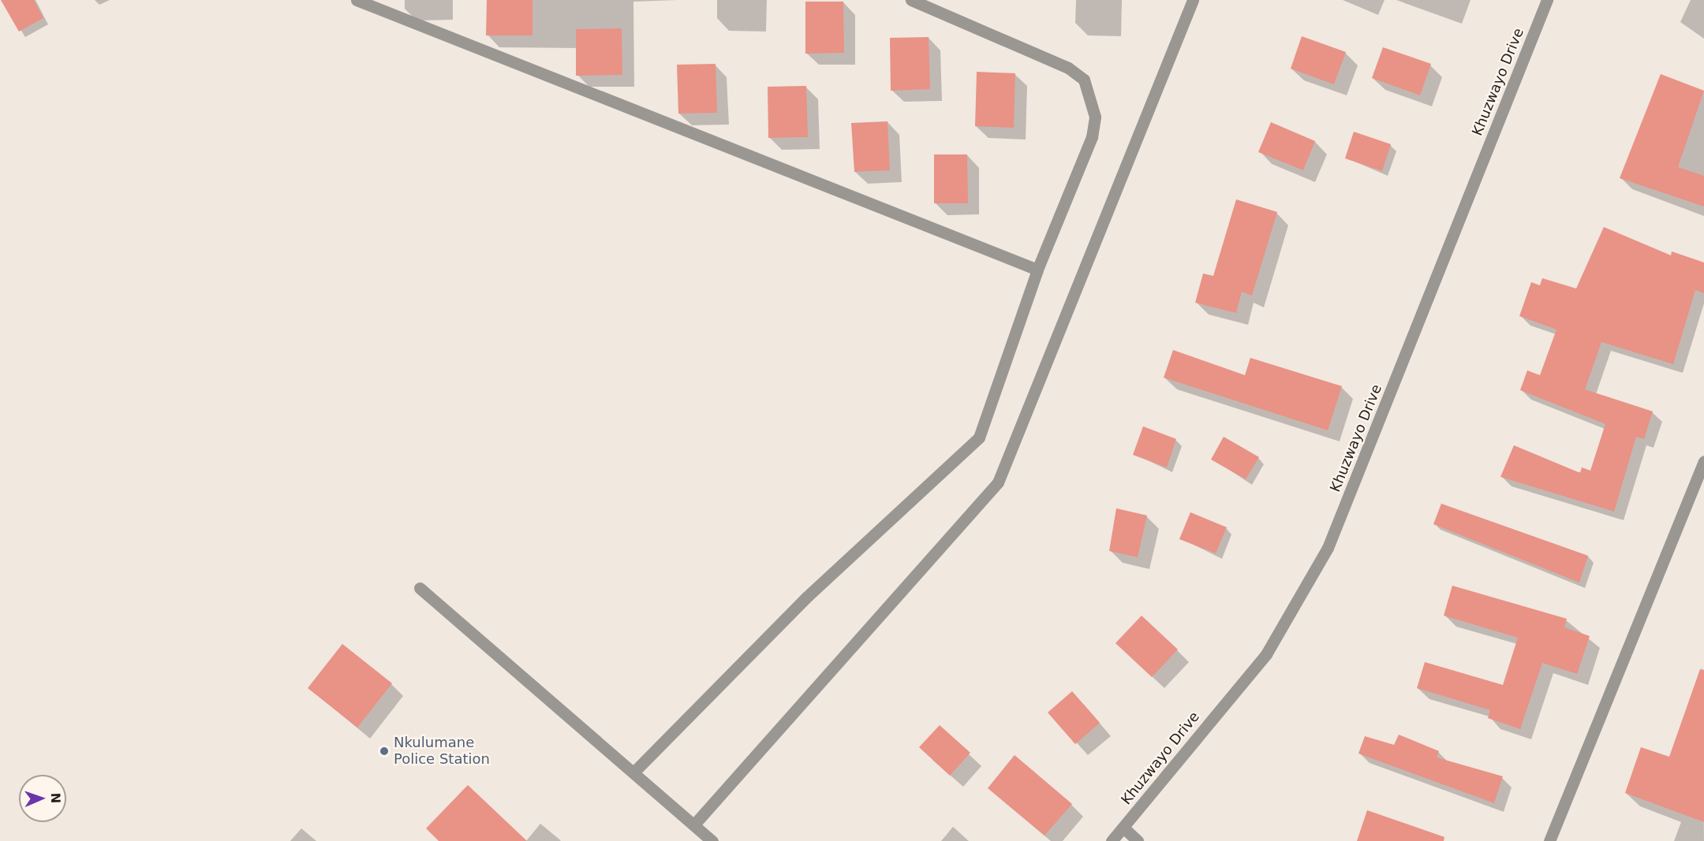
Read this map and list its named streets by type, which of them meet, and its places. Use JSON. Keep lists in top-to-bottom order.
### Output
{
  "streets": {
    "street": ["Khuzwayo Drive"]
  },
  "places": ["Nkulumane Police Station"],
  "north": "right"
}
